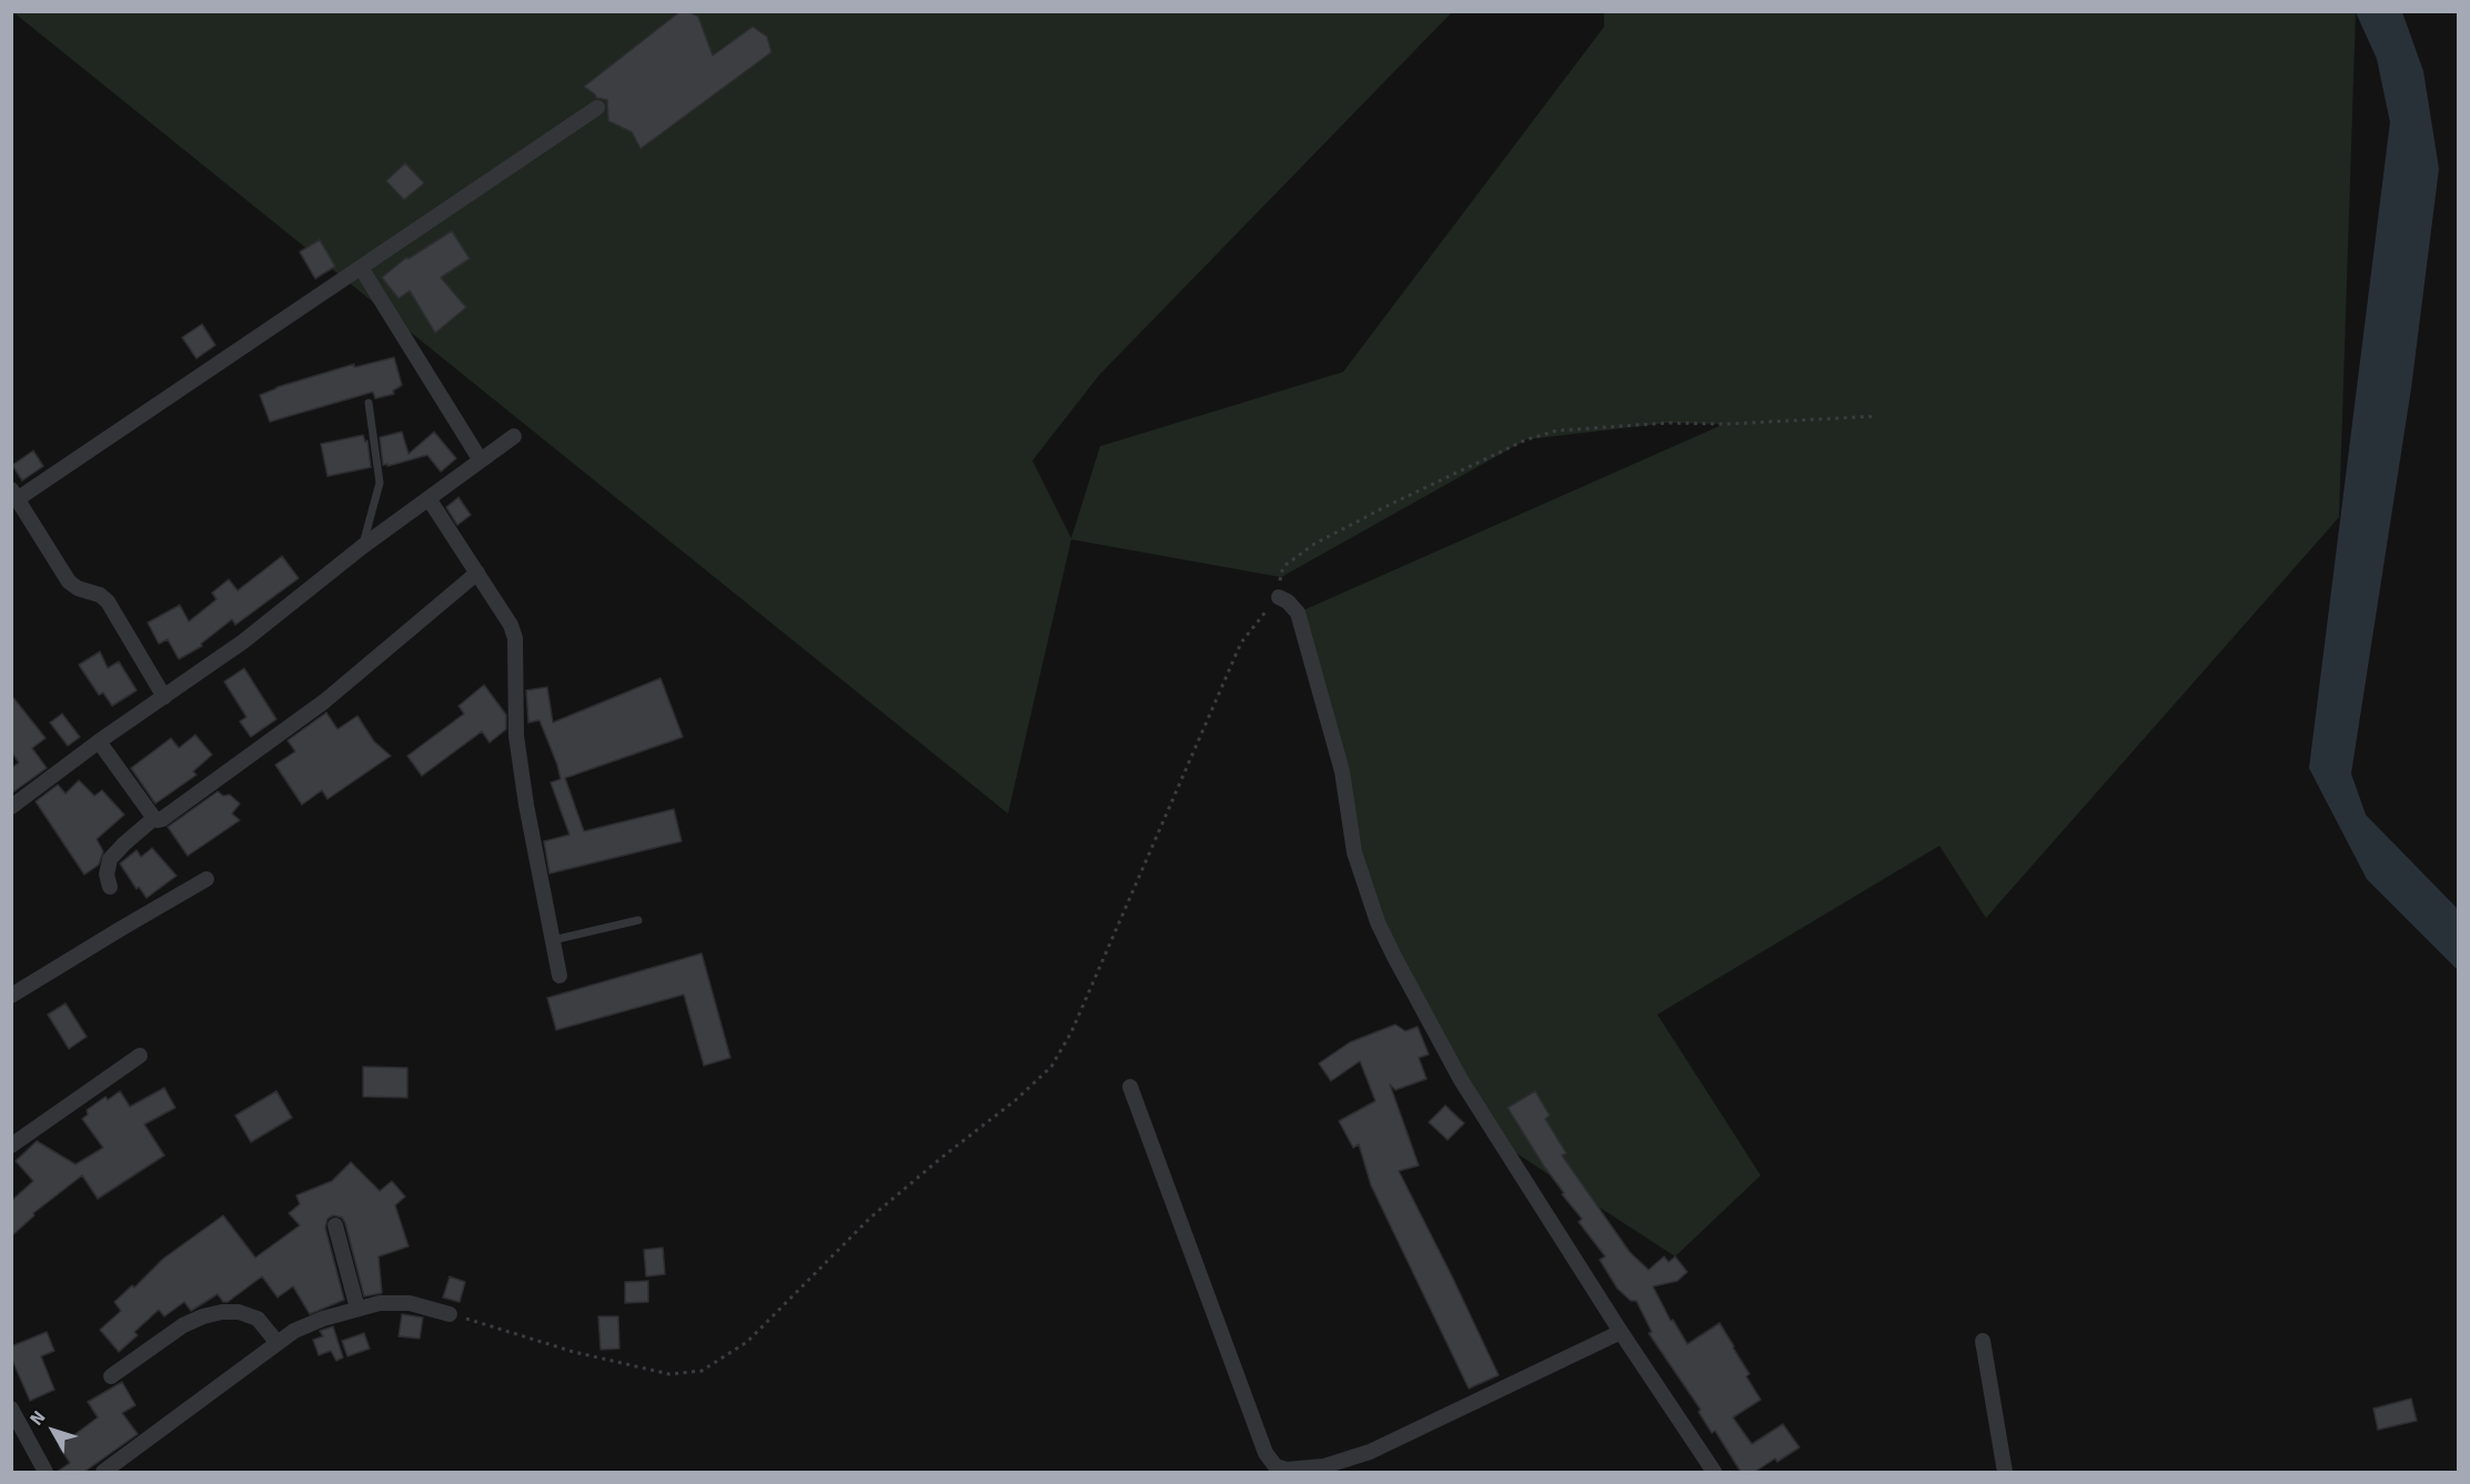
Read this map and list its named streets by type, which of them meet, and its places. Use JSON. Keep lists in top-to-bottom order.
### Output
{
  "north": "top left"
}
